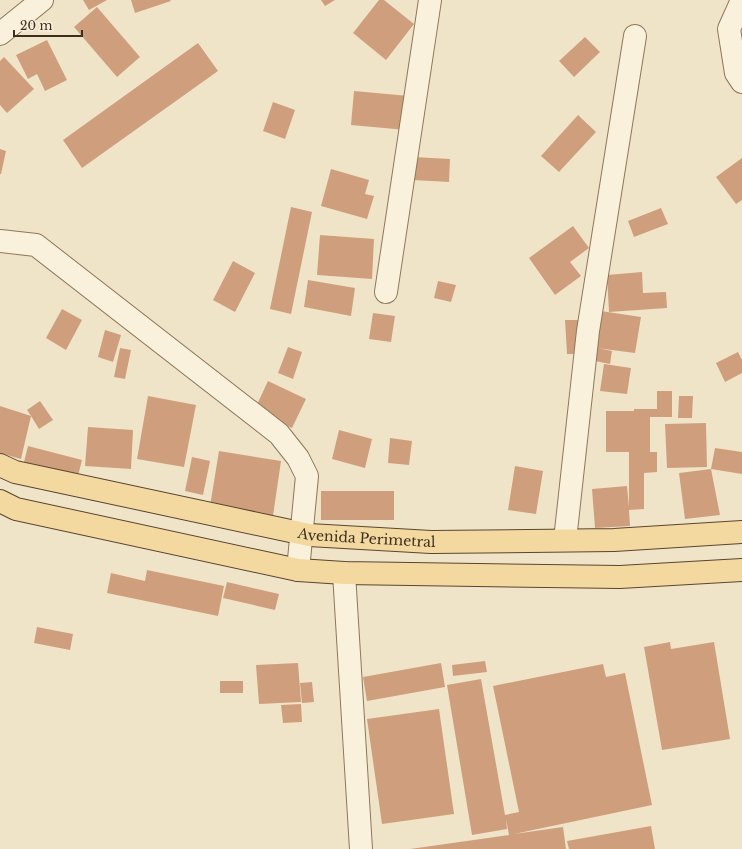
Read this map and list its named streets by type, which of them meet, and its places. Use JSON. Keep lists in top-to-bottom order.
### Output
{
  "streets": {
    "main road": ["Avenida Perimetral"]
  },
  "scale_bar": "20 m"
}
